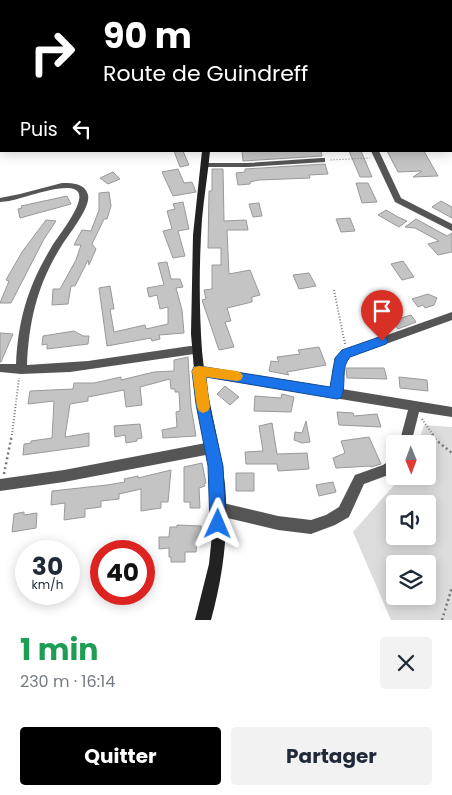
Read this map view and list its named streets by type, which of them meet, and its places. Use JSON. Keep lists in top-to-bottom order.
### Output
{
  "north": "bottom",
  "page": {
    "turn": ["90 m", "Route de Guindreff"],
    "then": "Puis",
    "speed": "30 km/h",
    "limit": "40",
    "heading": ["1 min", "230 m · 16:14"],
    "buttons": ["Quitter", "Partager"]
  }
}
